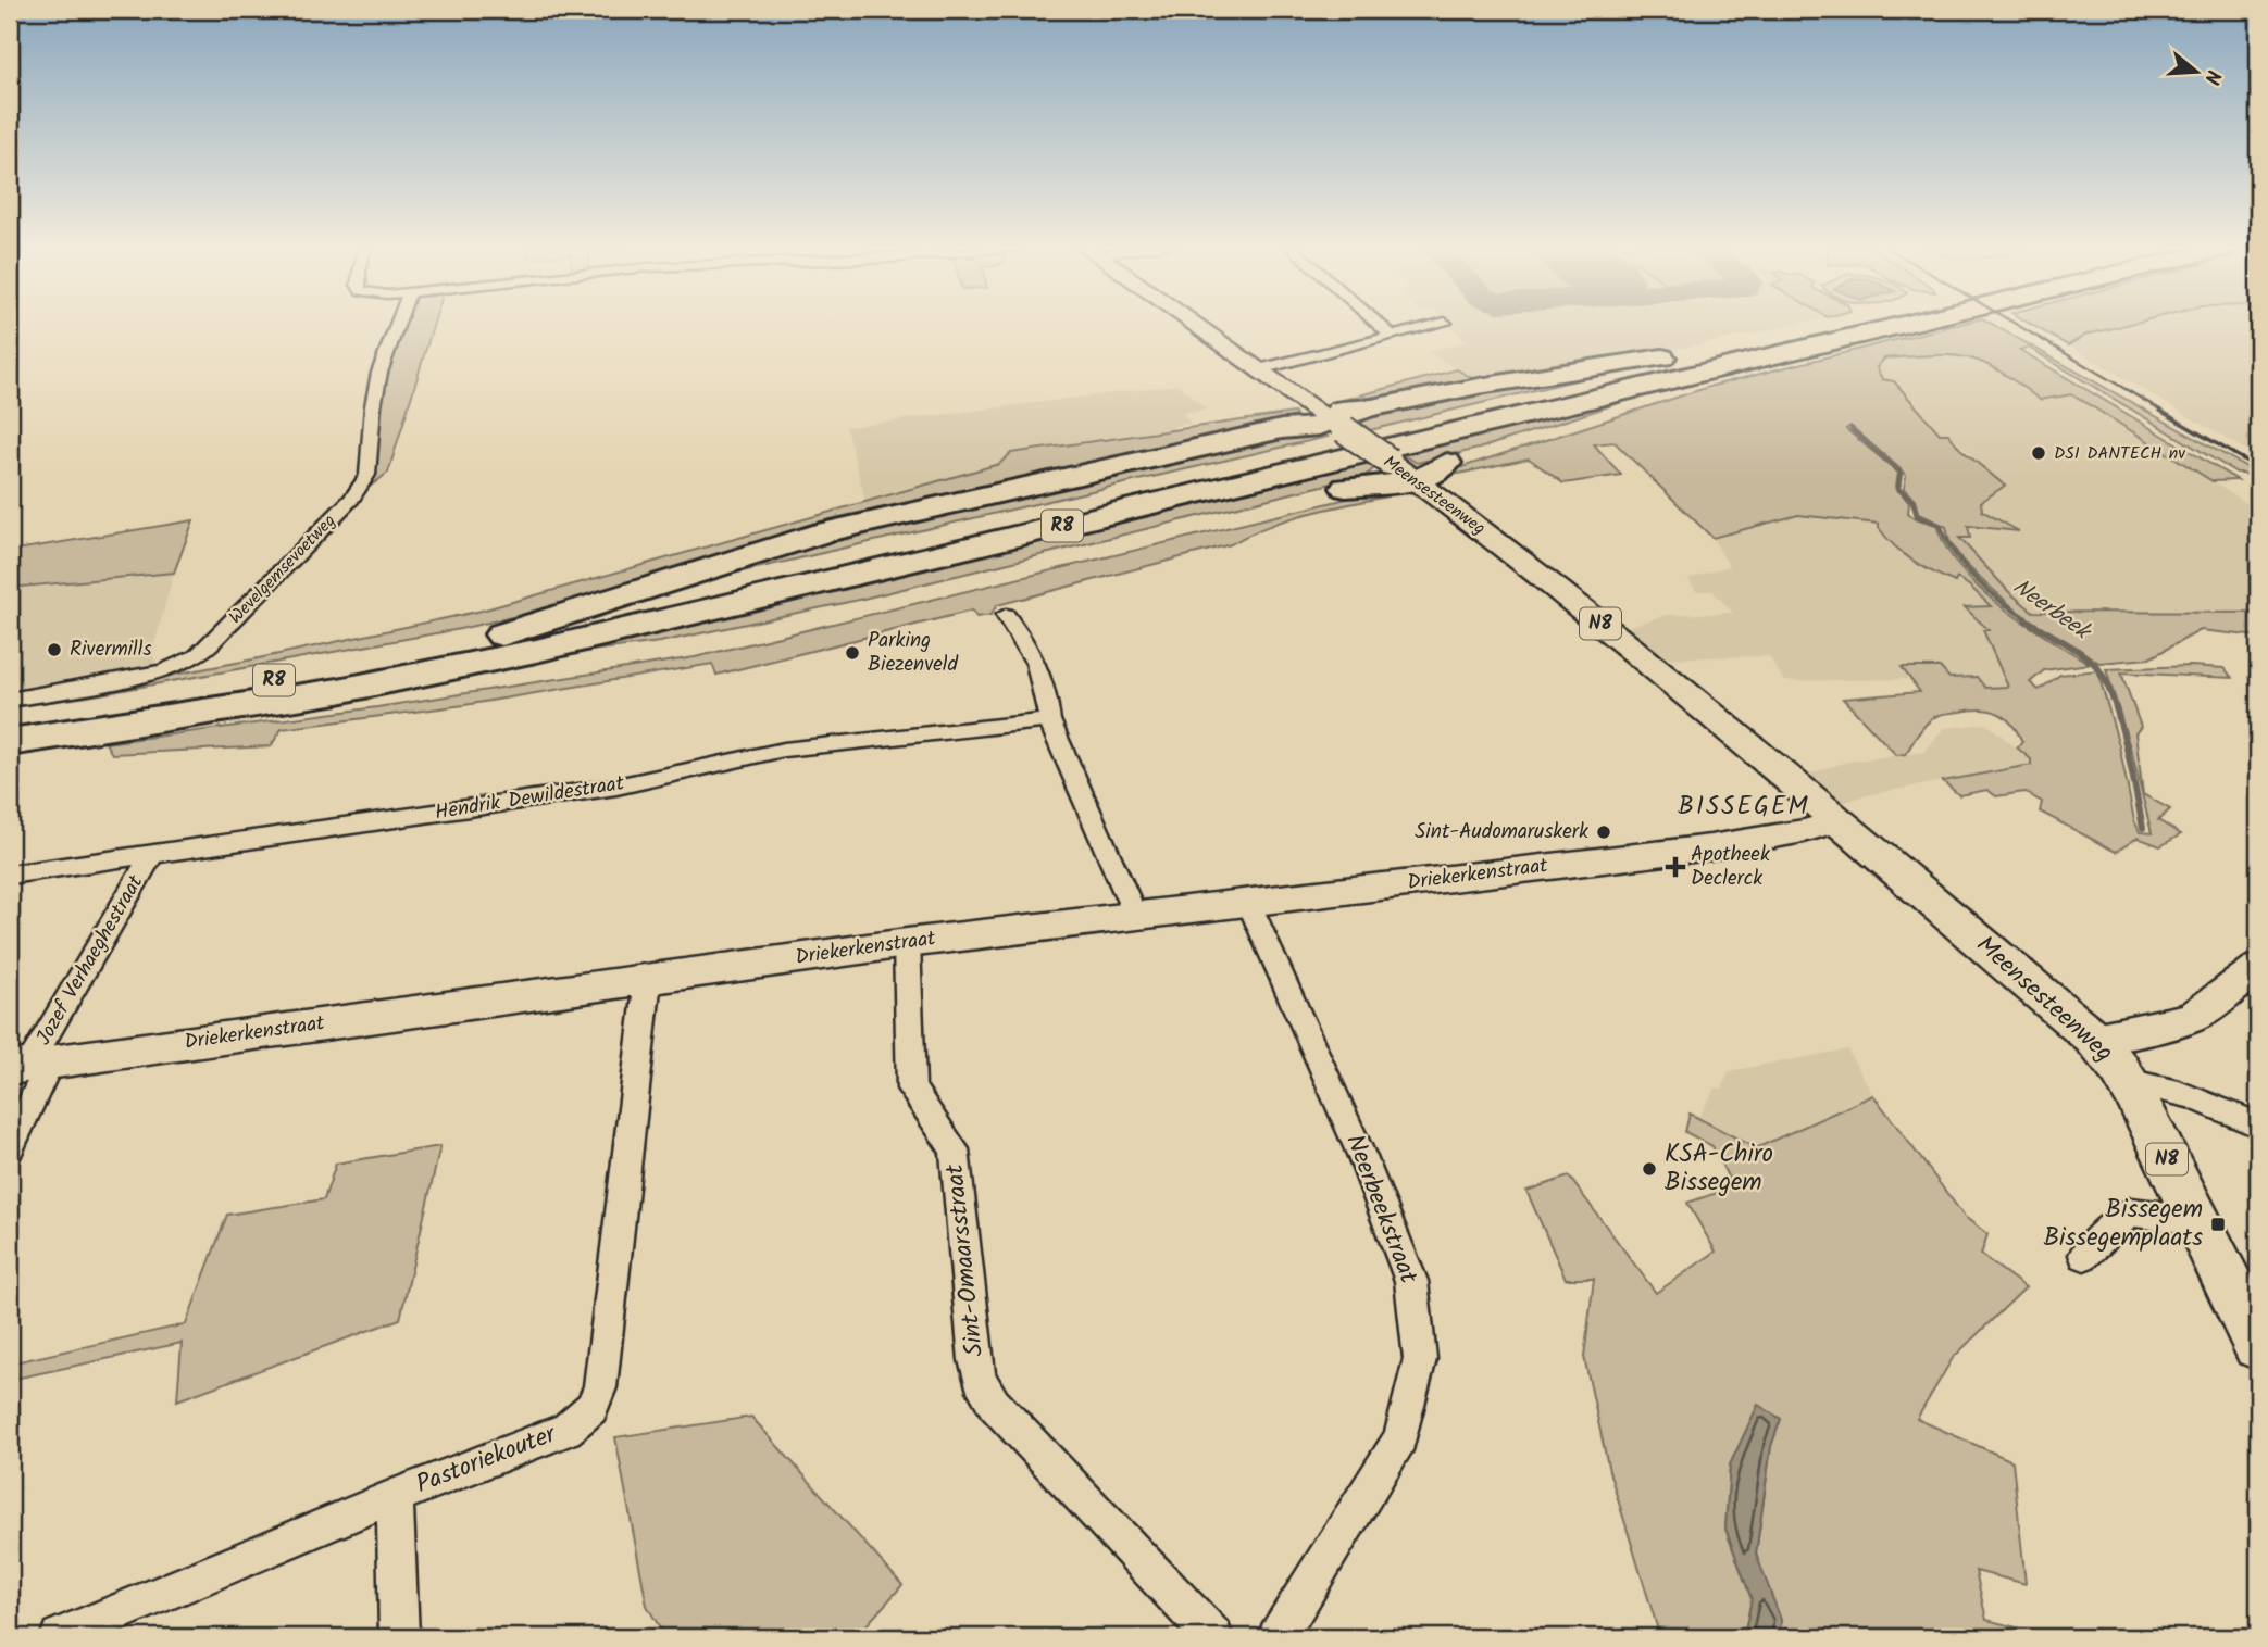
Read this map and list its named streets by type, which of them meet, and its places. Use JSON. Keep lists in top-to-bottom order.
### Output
{
  "streets": {
    "highway": ["R8"],
    "main road": ["Meensesteenweg", "N8"],
    "street": [
      "Wevelgemsevoetweg",
      "Hendrik Dewildestraat",
      "Driekerkenstraat",
      "Jozef Verhaeghestraat",
      "Neerbeekstraat",
      "Sint-Omaarsstraat",
      "Pastoriekouter"
    ]
  },
  "crossings": [
    ["Meensesteenweg", "Driekerkenstraat"],
    ["Hendrik Dewildestraat", "Jozef Verhaeghestraat"],
    ["Driekerkenstraat", "Jozef Verhaeghestraat"],
    ["Driekerkenstraat", "Neerbeekstraat"],
    ["Driekerkenstraat", "Sint-Omaarsstraat"],
    ["Driekerkenstraat", "Pastoriekouter"]
  ],
  "districts": ["BISSEGEM"],
  "water": ["Neerbeek"],
  "places": {
    "other": [
      "DSI DANTECH nv",
      "Rivermills",
      "Parking Biezenveld",
      "Sint-Audomaruskerk",
      "KSA-Chiro Bissegem"
    ],
    "health": ["Apotheek Declerck"],
    "transit": ["Bissegem Bissegemplaats"]
  },
  "north": "right"
}
